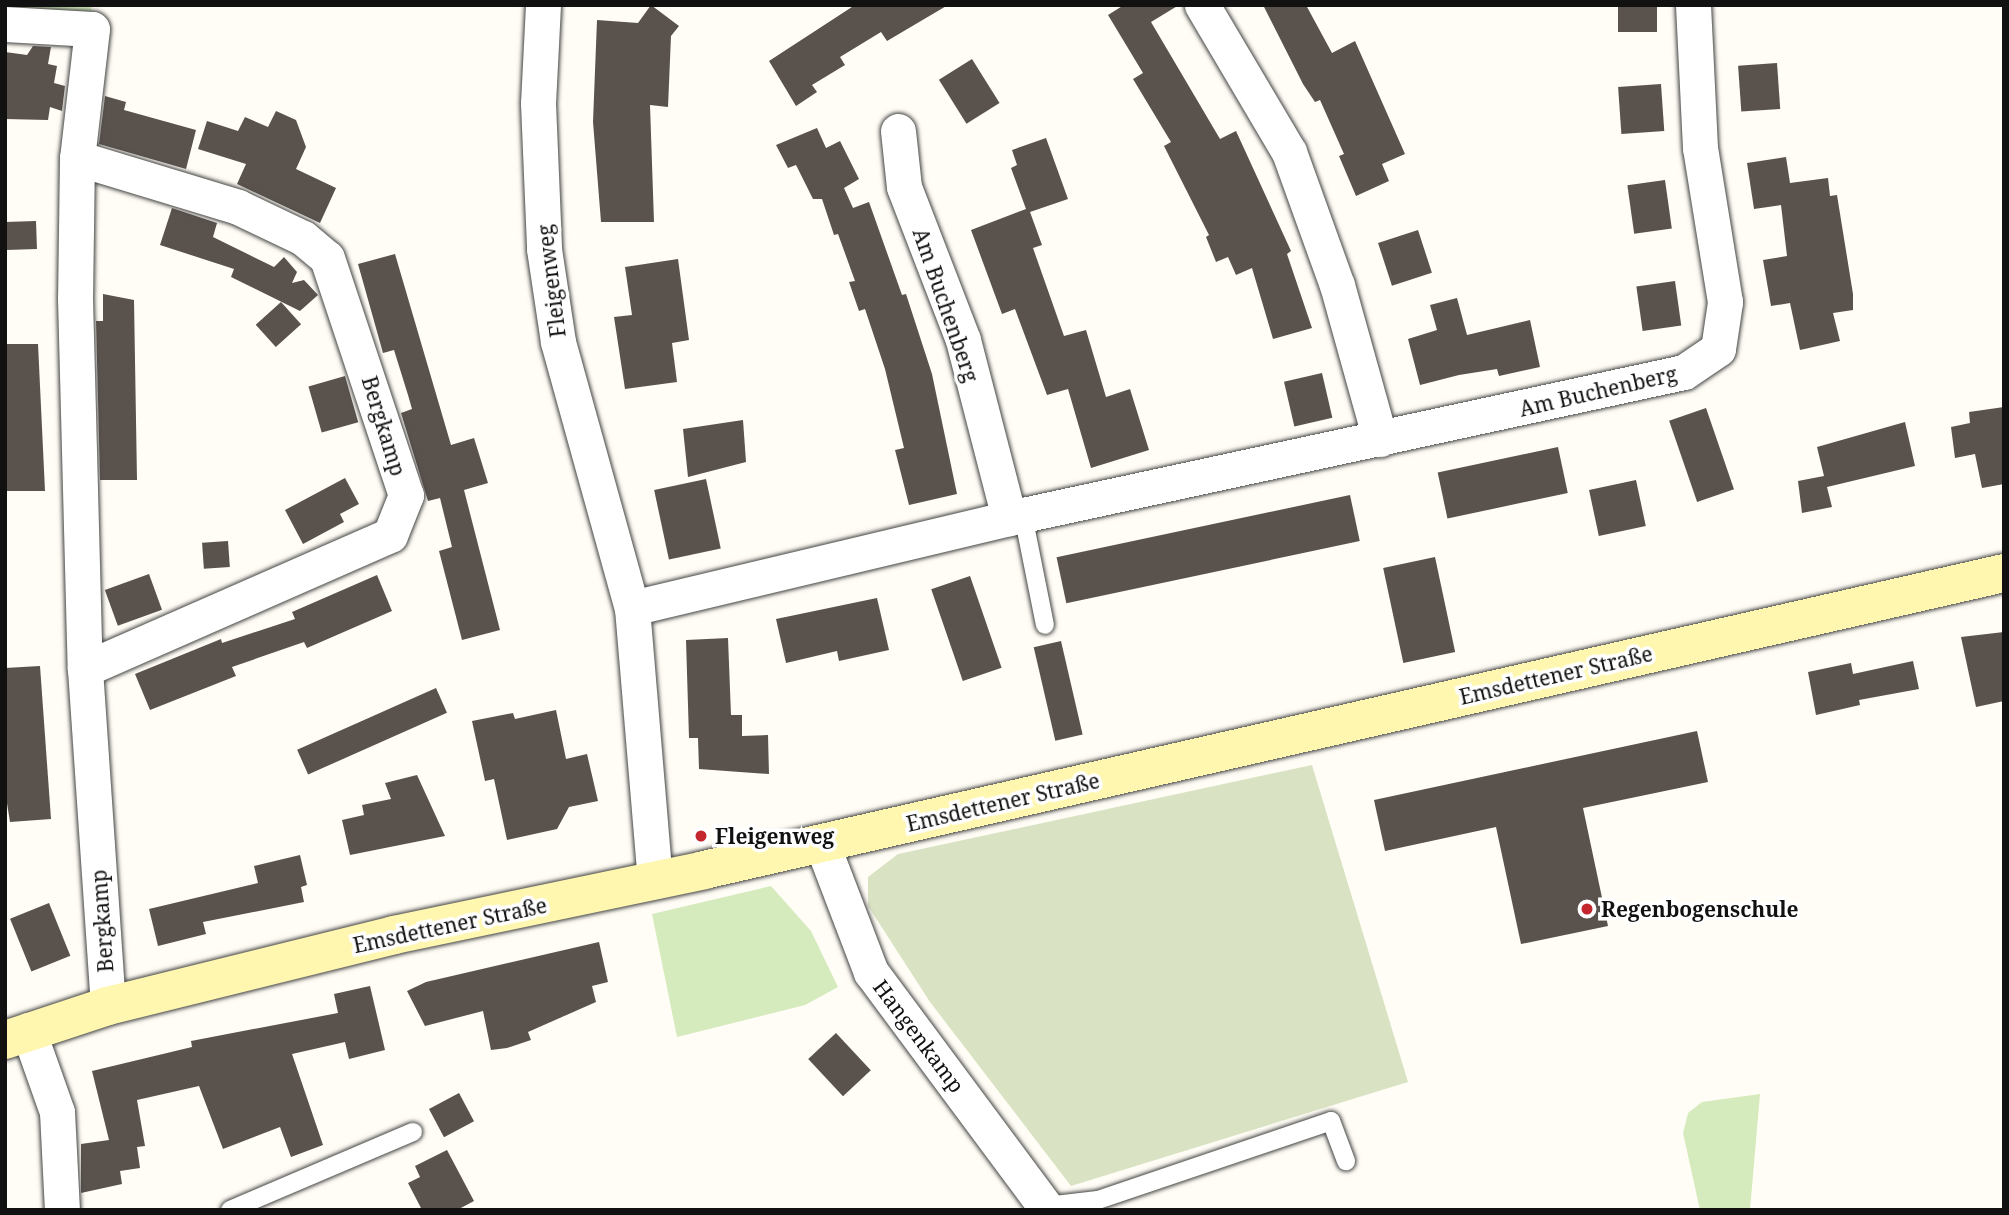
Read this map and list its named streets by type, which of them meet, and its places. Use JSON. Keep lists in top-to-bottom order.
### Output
{
  "streets": {
    "main road": ["Emsdettener Straße"],
    "street": [
      "Fleigenweg",
      "Am Buchenberg",
      "Bergkamp",
      "Hangenkamp"
    ]
  },
  "crossings": [
    ["Fleigenweg", "Am Buchenberg"],
    ["Fleigenweg", "Emsdettener Straße"],
    ["Bergkamp", "Emsdettener Straße"],
    ["Emsdettener Straße", "Hangenkamp"]
  ],
  "places": ["Fleigenweg", "Regenbogenschule"]
}
